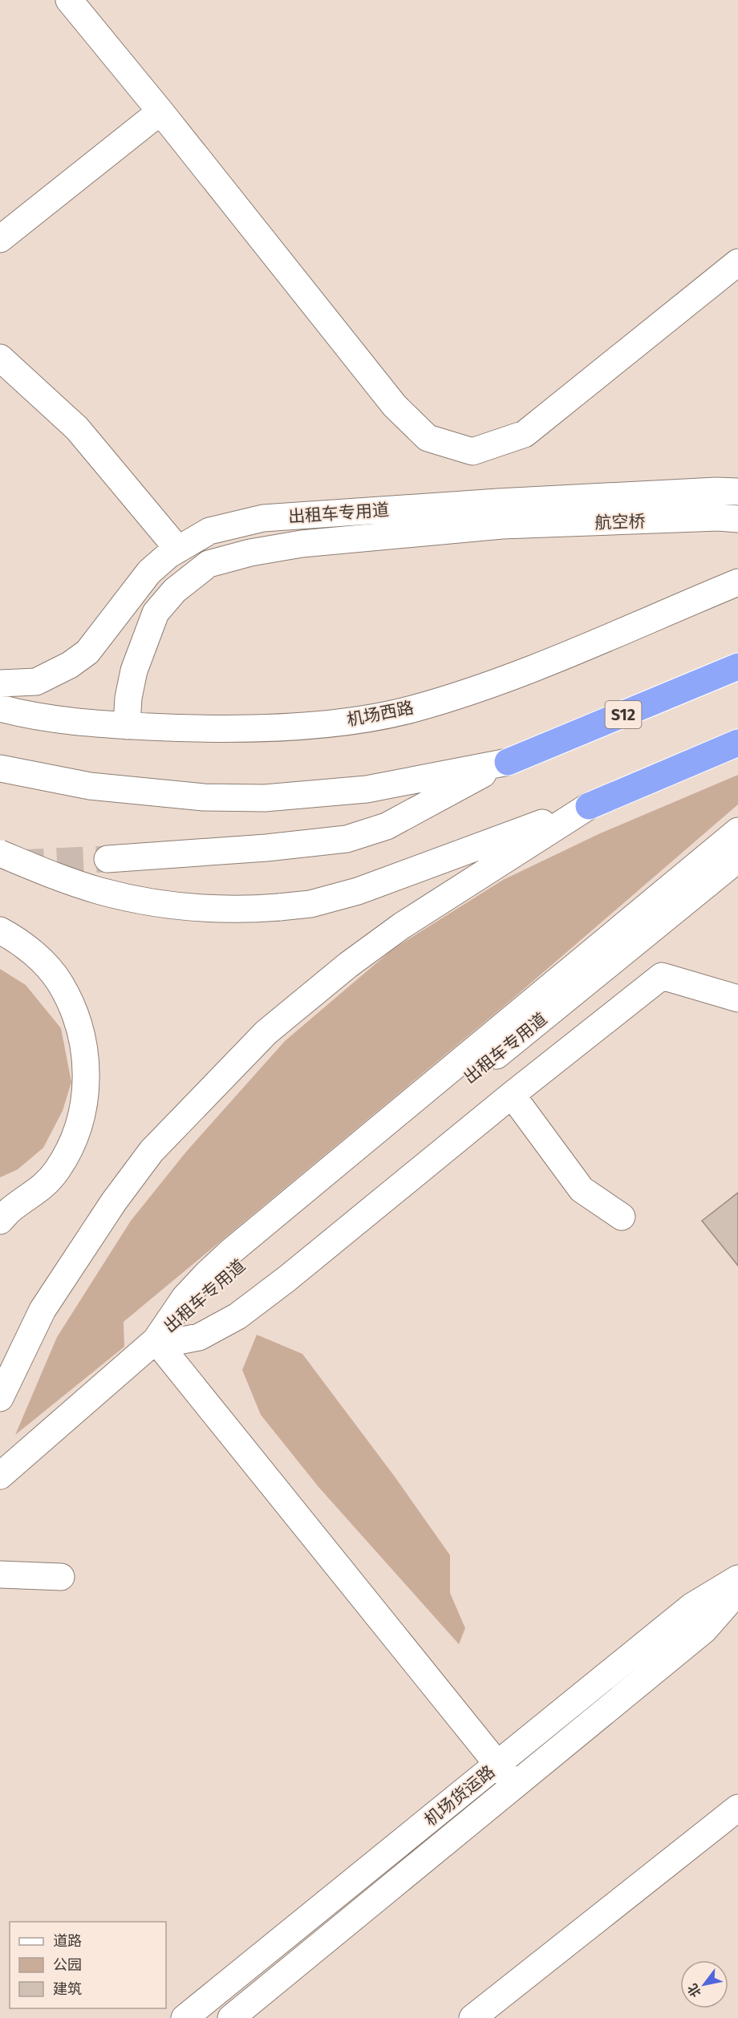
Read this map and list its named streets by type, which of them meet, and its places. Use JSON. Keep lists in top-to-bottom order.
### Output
{
  "streets": {
    "highway": ["S12"],
    "street": [
      "出租车专用道",
      "航空桥",
      "机场西路",
      "机场货运路"
    ]
  },
  "crossings": [
    ["出租车专用道", "航空桥"]
  ],
  "legend": ["道路", "公园", "建筑"],
  "north": "bottom left"
}
